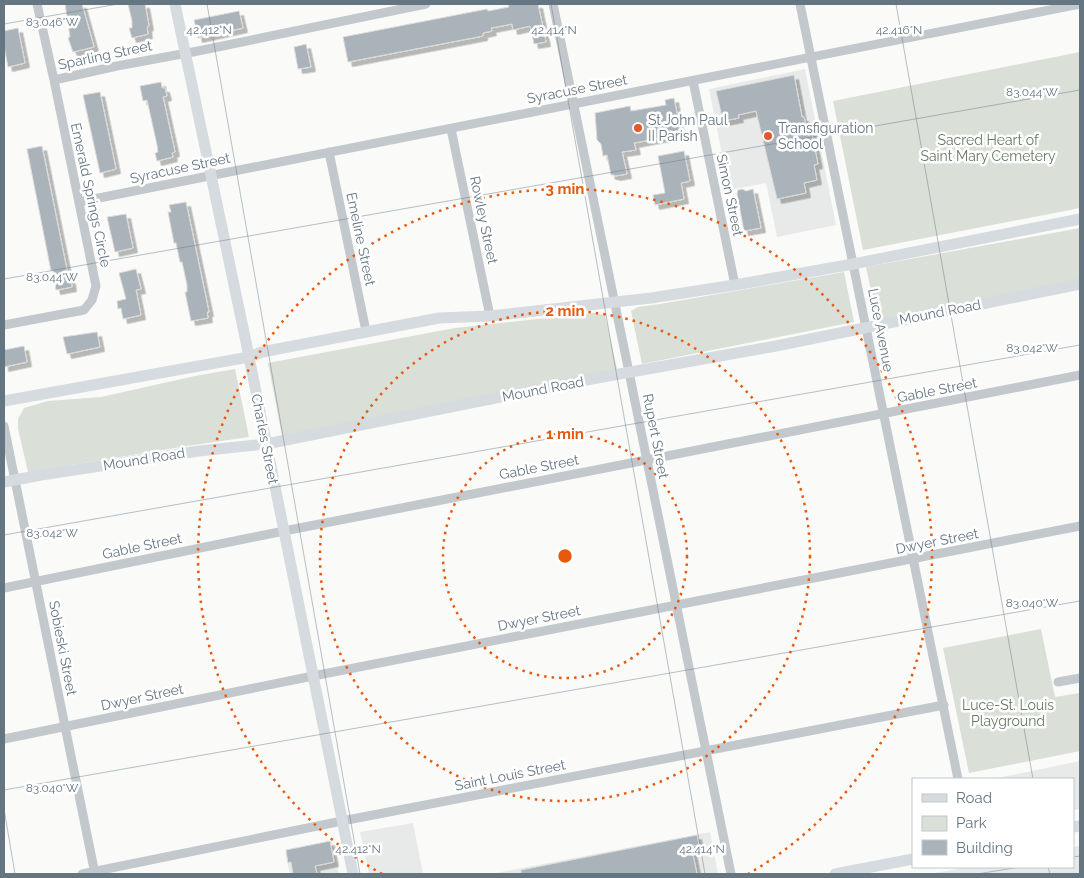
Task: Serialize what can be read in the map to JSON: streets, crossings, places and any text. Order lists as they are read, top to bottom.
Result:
{
  "streets": {
    "main road": ["Mound Road", "Charles Street"],
    "street": [
      "Sparling Street",
      "Syracuse Street",
      "Emerald Springs Circle",
      "Simon Street",
      "Rowley Street",
      "Emeline Street",
      "Luce Avenue",
      "Gable Street",
      "Rupert Street",
      "Dwyer Street",
      "Sobieski Street",
      "Saint Louis Street"
    ]
  },
  "crossings": [
    ["Sparling Street", "Emerald Springs Circle"],
    ["Sparling Street", "Charles Street"],
    ["Syracuse Street", "Emerald Springs Circle"],
    ["Syracuse Street", "Simon Street"],
    ["Syracuse Street", "Rowley Street"],
    ["Syracuse Street", "Emeline Street"],
    ["Syracuse Street", "Luce Avenue"],
    ["Syracuse Street", "Rupert Street"],
    ["Syracuse Street", "Charles Street"],
    ["Mound Road", "Luce Avenue"],
    ["Mound Road", "Rupert Street"],
    ["Mound Road", "Charles Street"],
    ["Mound Road", "Sobieski Street"],
    ["Luce Avenue", "Gable Street"],
    ["Luce Avenue", "Dwyer Street"],
    ["Luce Avenue", "Saint Louis Street"],
    ["Gable Street", "Rupert Street"],
    ["Gable Street", "Charles Street"],
    ["Gable Street", "Sobieski Street"],
    ["Rupert Street", "Dwyer Street"],
    ["Rupert Street", "Saint Louis Street"],
    ["Charles Street", "Dwyer Street"],
    ["Charles Street", "Saint Louis Street"],
    ["Dwyer Street", "Sobieski Street"],
    ["Sobieski Street", "Saint Louis Street"]
  ],
  "parks": ["Sacred Heart of Saint Mary Cemetery", "Luce-St. Louis Playground"],
  "places": ["St John Paul II Parish", "Transfiguration School"],
  "legend": ["Road", "Park", "Building"],
  "coordinates": [
    "83.046°W",
    "42.412°N",
    "42.414°N",
    "42.416°N",
    "83.044°W",
    "83.042°W",
    "83.040°W"
  ],
  "rings": ["3 min", "2 min", "1 min"]
}
